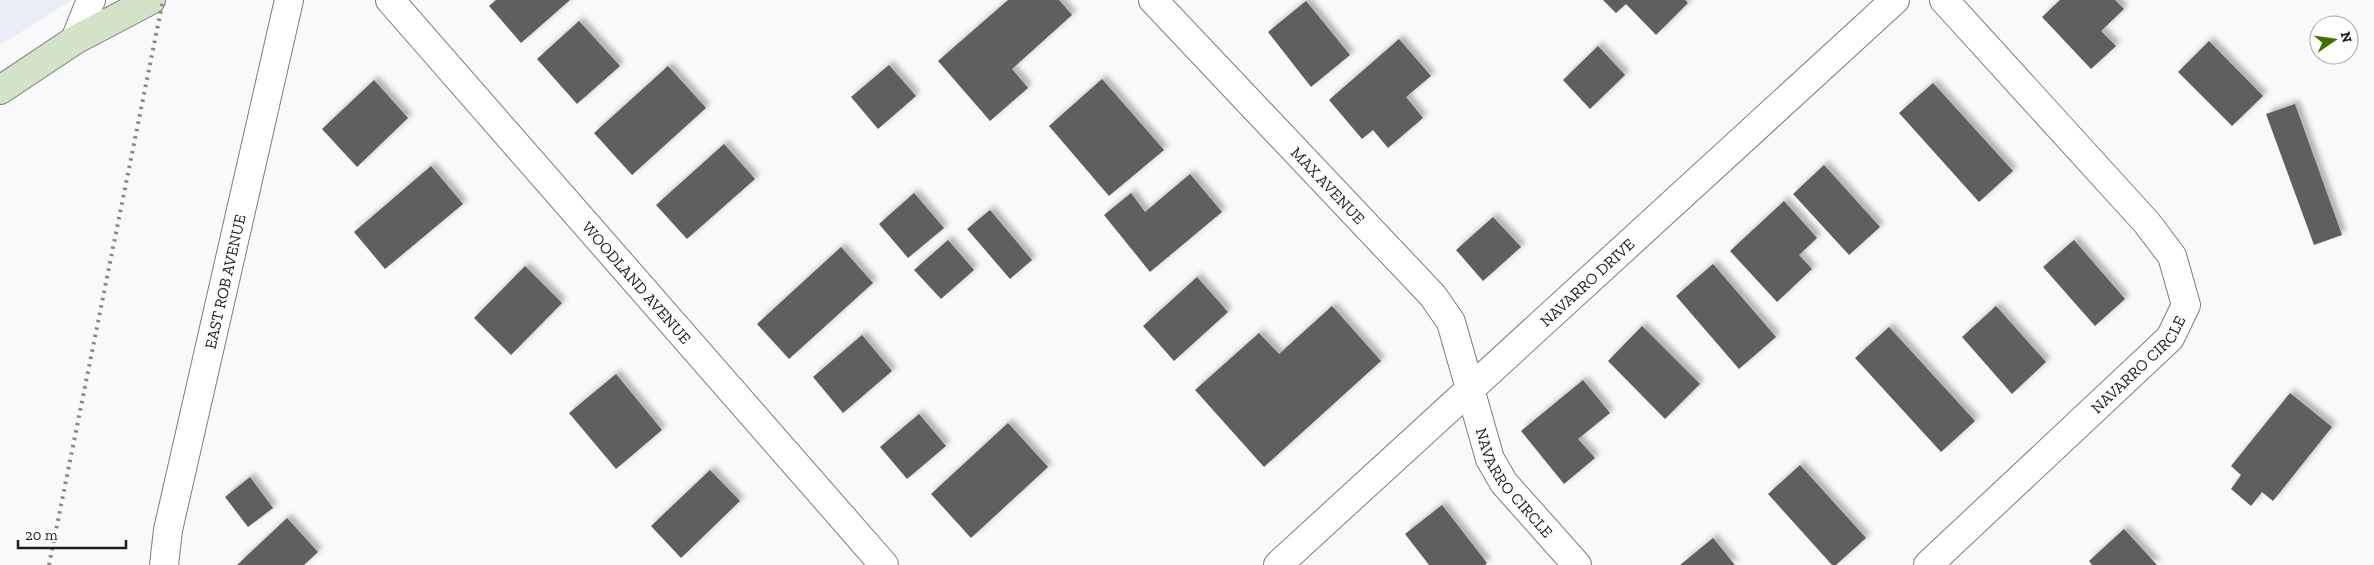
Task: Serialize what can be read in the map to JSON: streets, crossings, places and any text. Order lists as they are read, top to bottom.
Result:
{
  "streets": {
    "street": [
      "MAX AVENUE",
      "EAST ROB AVENUE",
      "WOODLAND AVENUE",
      "NAVARRO DRIVE",
      "NAVARRO CIRCLE"
    ]
  },
  "crossings": [
    ["MAX AVENUE", "NAVARRO DRIVE"],
    ["MAX AVENUE", "NAVARRO CIRCLE"],
    ["NAVARRO DRIVE", "NAVARRO CIRCLE"]
  ],
  "scale_bar": "20 m",
  "north": "right"
}
